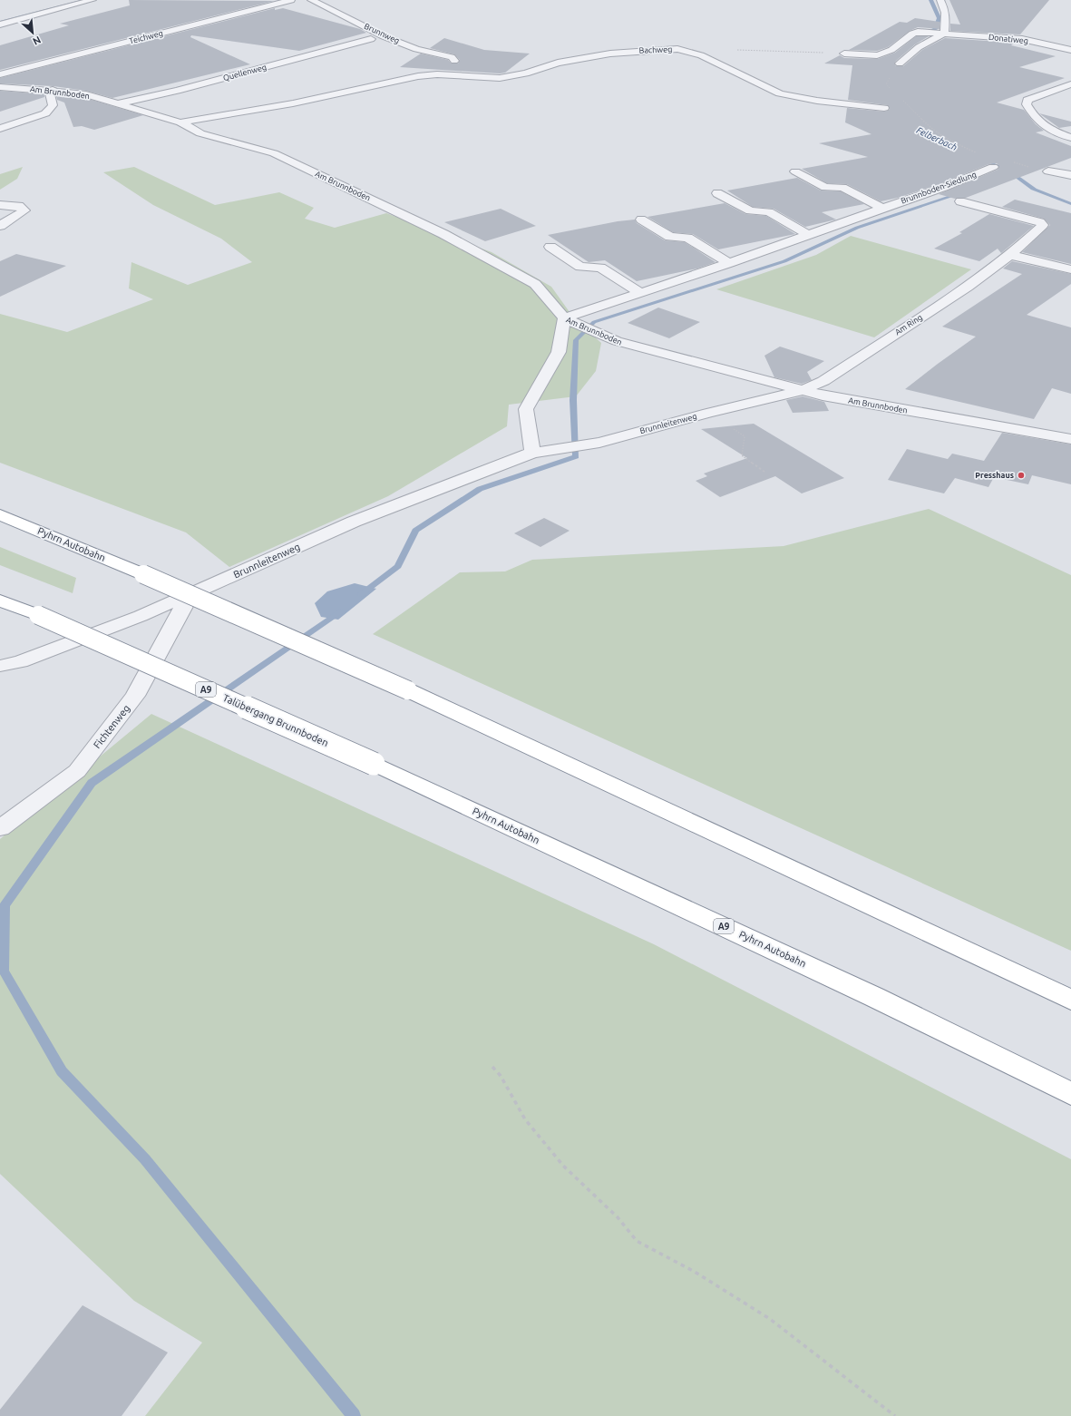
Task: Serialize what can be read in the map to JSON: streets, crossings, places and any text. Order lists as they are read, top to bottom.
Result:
{
  "streets": {
    "highway": ["Pyhrn Autobahn", "A9", "Talübergang Brunnboden"],
    "street": [
      "Brunnweg",
      "Teichweg",
      "Donatiweg",
      "Bachweg",
      "Quellenweg",
      "Am Brunnboden",
      "Brunnboden-Siedlung",
      "Am Ring",
      "Brunnleitenweg",
      "Fichtenweg"
    ]
  },
  "crossings": [
    ["Bachweg", "Am Brunnboden"],
    ["Quellenweg", "Am Brunnboden"],
    ["Am Brunnboden", "Brunnboden-Siedlung"],
    ["Am Brunnboden", "Am Ring"],
    ["Am Brunnboden", "Brunnleitenweg"],
    ["Am Ring", "Brunnleitenweg"],
    ["Brunnleitenweg", "Fichtenweg"],
    ["Pyhrn Autobahn", "Talübergang Brunnboden"]
  ],
  "water": ["Felberbach"],
  "places": ["Presshaus"],
  "north": "bottom right"
}
